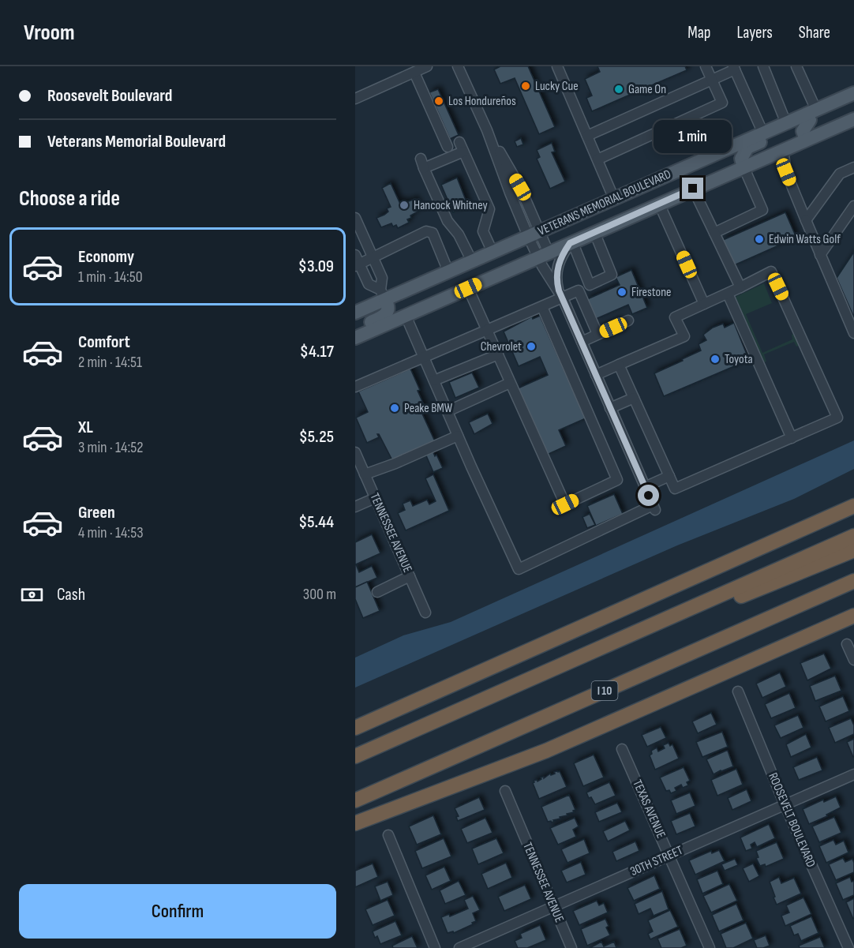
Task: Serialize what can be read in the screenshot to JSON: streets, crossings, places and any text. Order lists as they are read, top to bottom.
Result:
{
  "streets": {
    "highway": ["I 10"],
    "main road": ["VETERANS MEMORIAL BOULEVARD"],
    "street": [
      "TENNESSEE AVENUE",
      "TEXAS AVENUE",
      "ROOSEVELT BOULEVARD",
      "30TH STREET"
    ]
  },
  "crossings": [
    ["TENNESSEE AVENUE", "30TH STREET"],
    ["TEXAS AVENUE", "30TH STREET"],
    ["ROOSEVELT BOULEVARD", "30TH STREET"]
  ],
  "places": [
    "Lucky Cue",
    "Game On",
    "Los Hondureños",
    "Hancock Whitney",
    "Edwin Watts Golf",
    "Firestone",
    "Chevrolet",
    "Toyota",
    "Peake BMW"
  ],
  "page": {
    "header": "Vroom",
    "nav": ["Map", "Layers", "Share"],
    "banner": ["Roosevelt Boulevard", "Veterans Memorial Boulevard"],
    "bubble": "1 min",
    "heading": "Choose a ride",
    "list": [
      {
        "name": "Economy",
        "note": "1 min · 14:50",
        "value": "$3.09"
      },
      {
        "name": "Comfort",
        "note": "2 min · 14:51",
        "value": "$4.17"
      },
      {
        "name": "XL",
        "note": "3 min · 14:52",
        "value": "$5.25"
      },
      {
        "name": "Green",
        "note": "4 min · 14:53",
        "value": "$5.44"
      }
    ],
    "pay": ["Cash", "300 m"],
    "buttons": "Confirm"
  }
}
